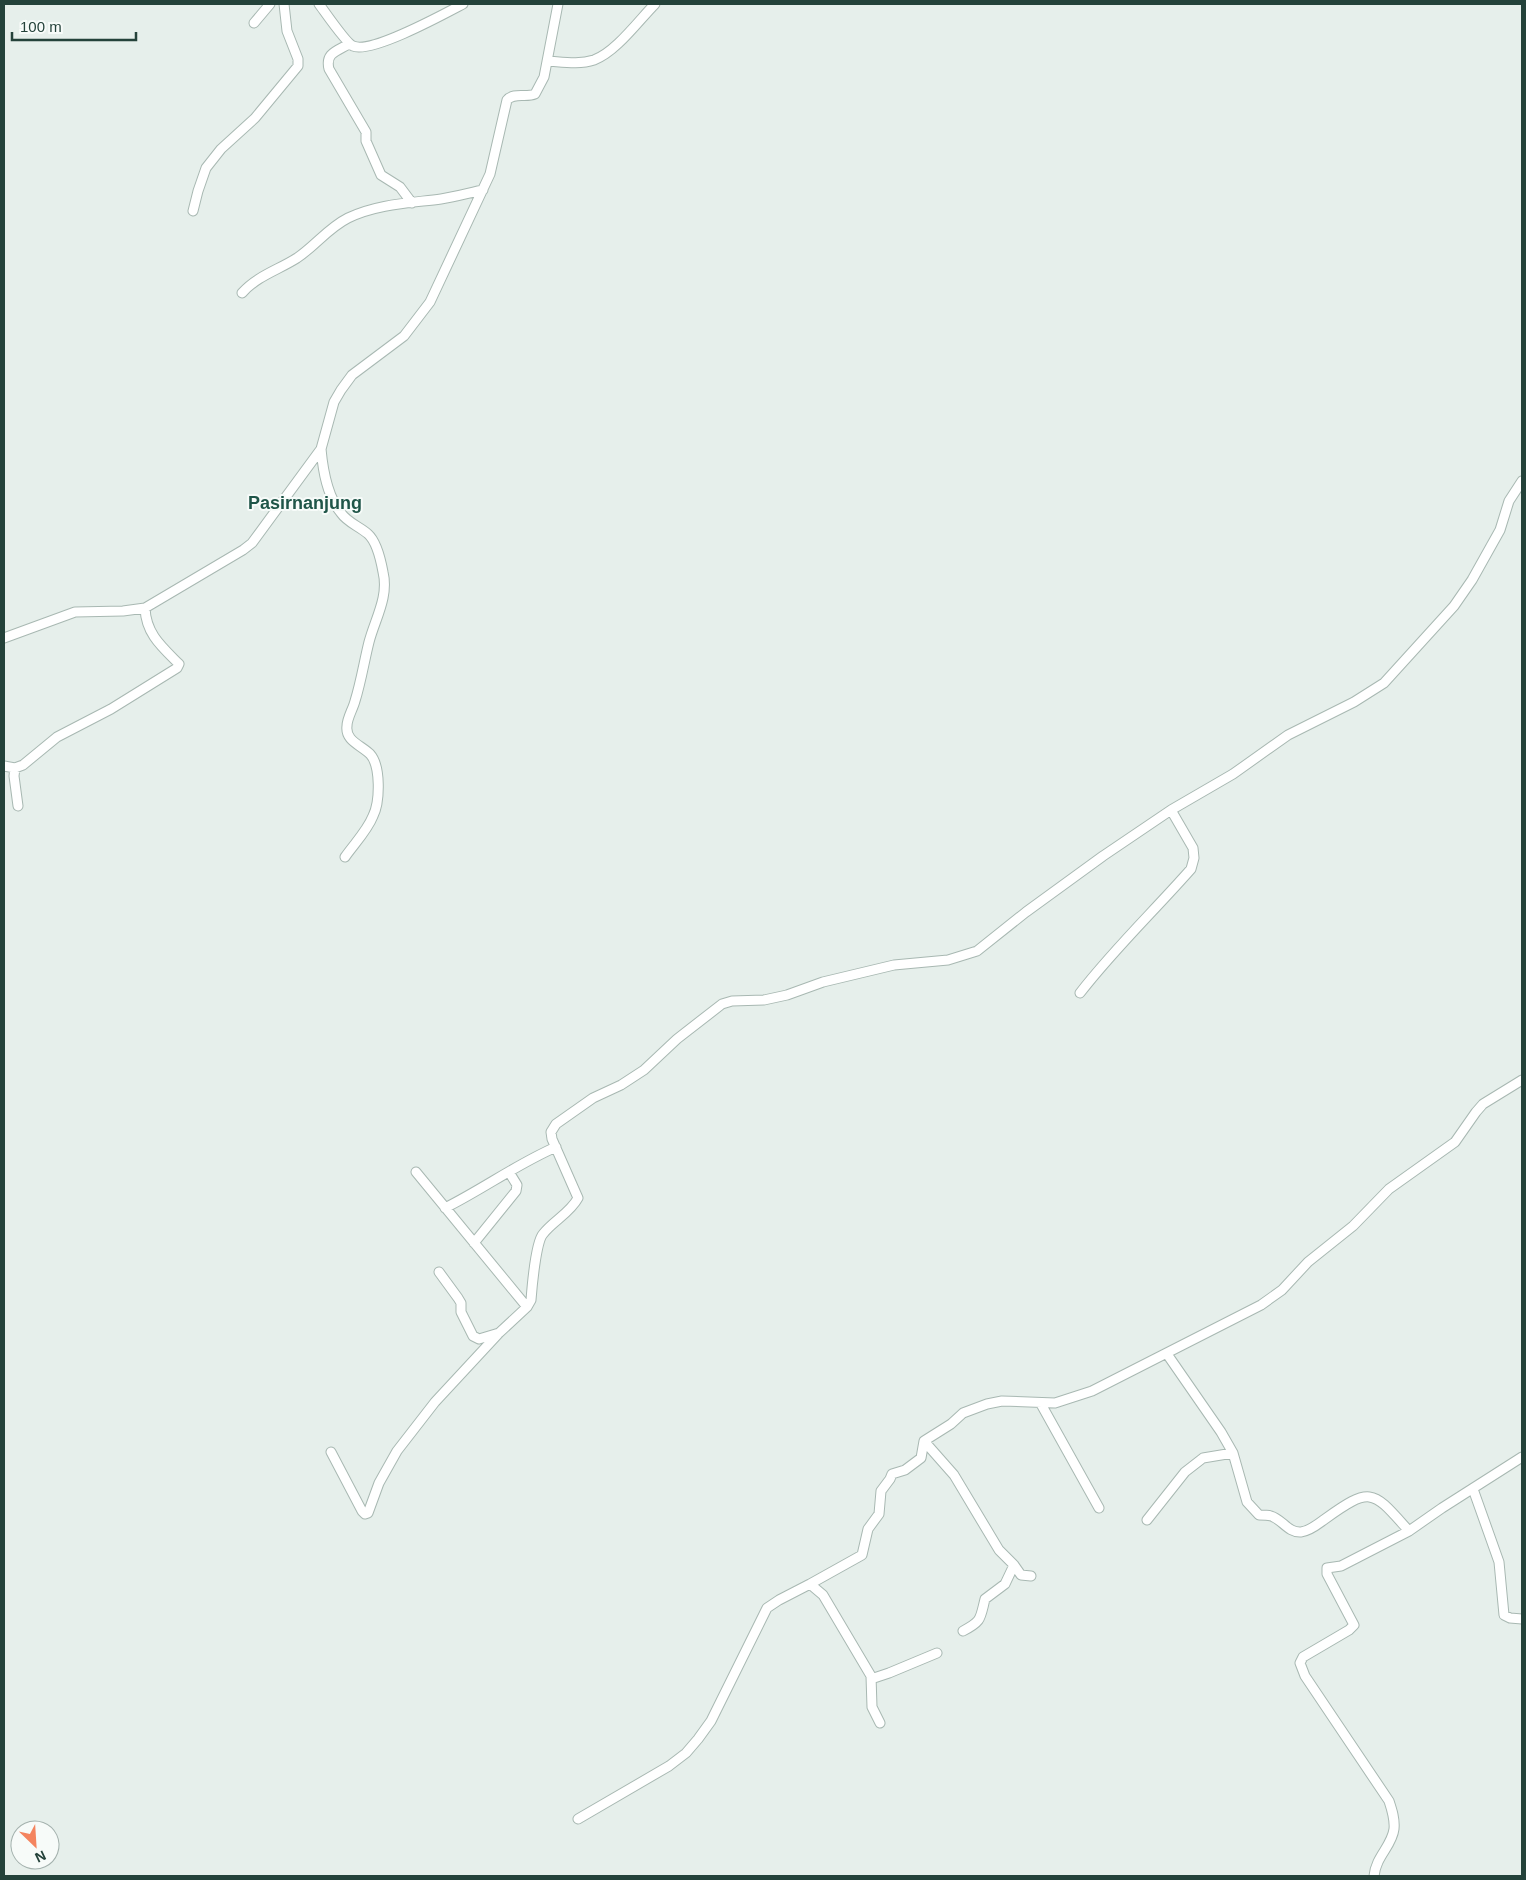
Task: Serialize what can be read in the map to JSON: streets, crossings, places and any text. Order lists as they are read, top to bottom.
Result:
{
  "districts": ["Pasirnanjung"],
  "scale_bar": "100 m",
  "north": "bottom right"
}
